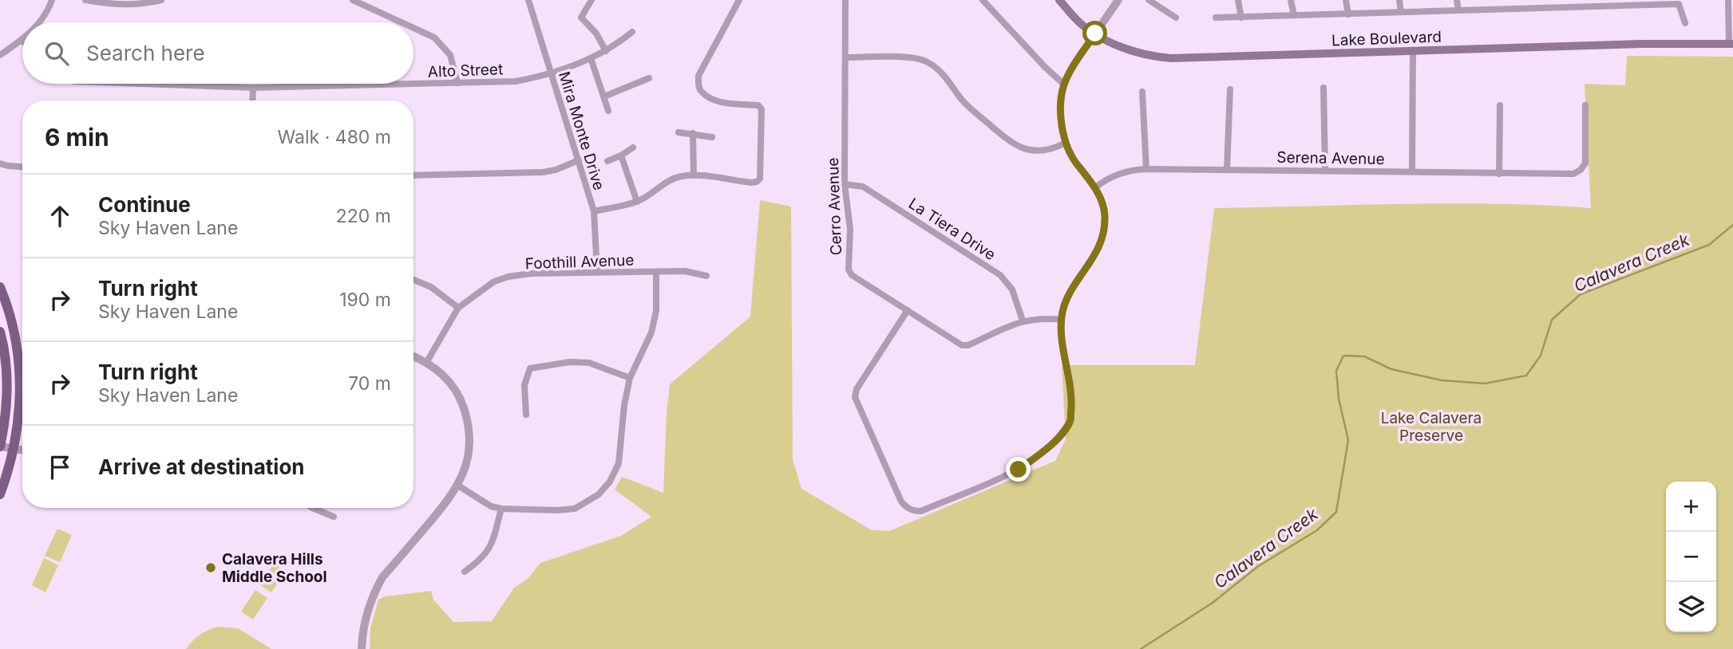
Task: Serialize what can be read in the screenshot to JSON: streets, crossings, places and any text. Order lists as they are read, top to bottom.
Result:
{
  "streets": {
    "main road": ["Lake Boulevard"],
    "street": [
      "Alto Street",
      "Mira Monte Drive",
      "Serena Avenue",
      "Cerro Avenue",
      "La Tiera Drive",
      "Foothill Avenue"
    ]
  },
  "crossings": [
    ["Alto Street", "Mira Monte Drive"],
    ["Mira Monte Drive", "Foothill Avenue"],
    ["Cerro Avenue", "La Tiera Drive"]
  ],
  "water": ["Calavera Creek"],
  "parks": ["Lake Calavera Preserve"],
  "places": ["Calavera Hills Middle School"],
  "page": {
    "search": "Search here",
    "heading": ["6 min", "Walk · 480 m"],
    "list": [
      ["Continue", "Sky Haven Lane", "220 m"],
      ["Turn right", "Sky Haven Lane", "190 m"],
      ["Turn right", "Sky Haven Lane", "70 m"],
      "Arrive at destination"
    ],
    "map_buttons": ["+", "−"]
  }
}
